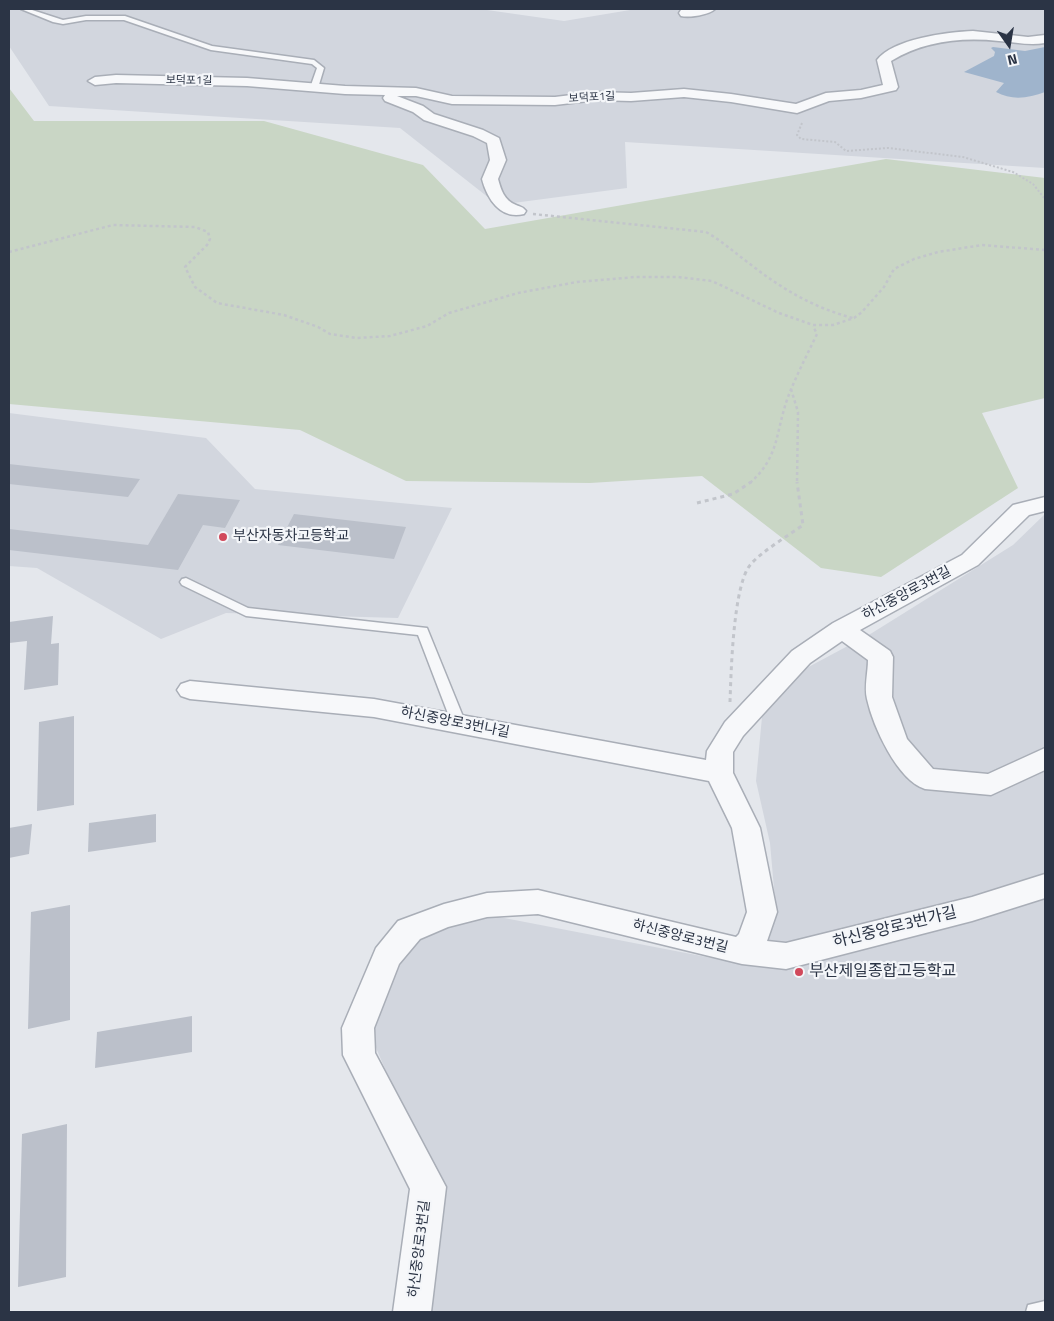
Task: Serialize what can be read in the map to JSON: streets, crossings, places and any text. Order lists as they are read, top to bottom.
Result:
{
  "streets": {
    "street": [
      "보덕포1길",
      "하신중앙로3번길",
      "하신중앙로3번나길",
      "하신중앙로3번가길"
    ]
  },
  "crossings": [
    ["하신중앙로3번길", "하신중앙로3번나길"],
    ["하신중앙로3번길", "하신중앙로3번가길"]
  ],
  "places": ["부산자동차고등학교", "부산제일종합고등학교"],
  "north": "bottom"
}
